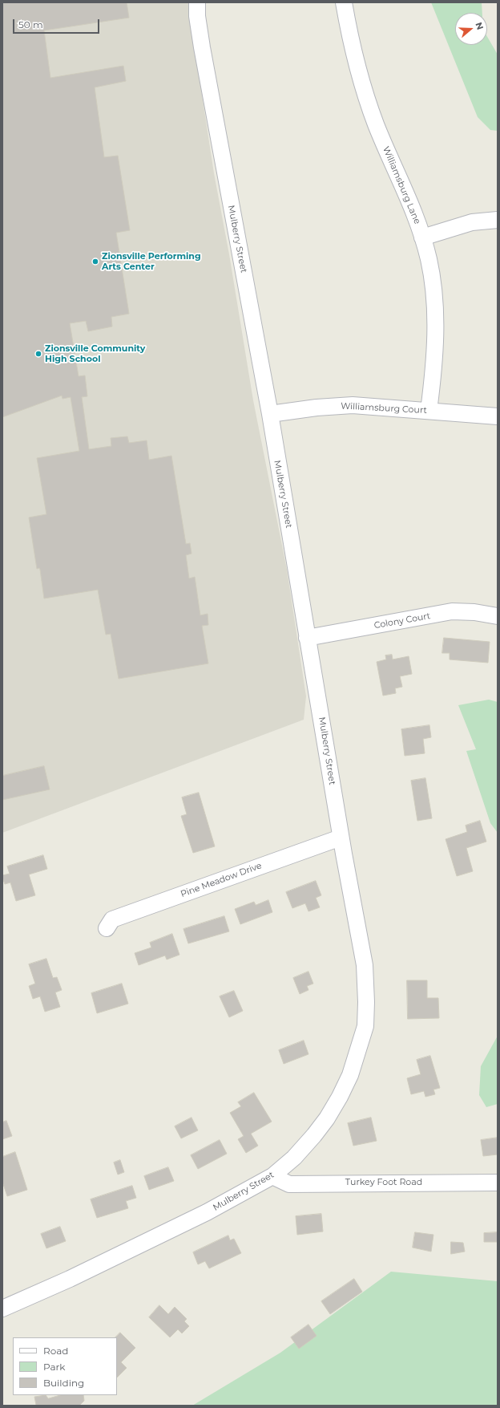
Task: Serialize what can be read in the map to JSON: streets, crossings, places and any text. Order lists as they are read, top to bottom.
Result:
{
  "streets": {
    "street": [
      "Williamsburg Lane",
      "Mulberry Street",
      "Williamsburg Court",
      "Colony Court",
      "Pine Meadow Drive",
      "Turkey Foot Road"
    ]
  },
  "crossings": [
    ["Williamsburg Lane", "Williamsburg Court"],
    ["Mulberry Street", "Williamsburg Court"],
    ["Mulberry Street", "Colony Court"],
    ["Mulberry Street", "Pine Meadow Drive"],
    ["Mulberry Street", "Turkey Foot Road"]
  ],
  "places": ["Zionsville Performing Arts Center", "Zionsville Community High School"],
  "legend": ["Road", "Park", "Building"],
  "scale_bar": "50 m",
  "north": "right"
}
